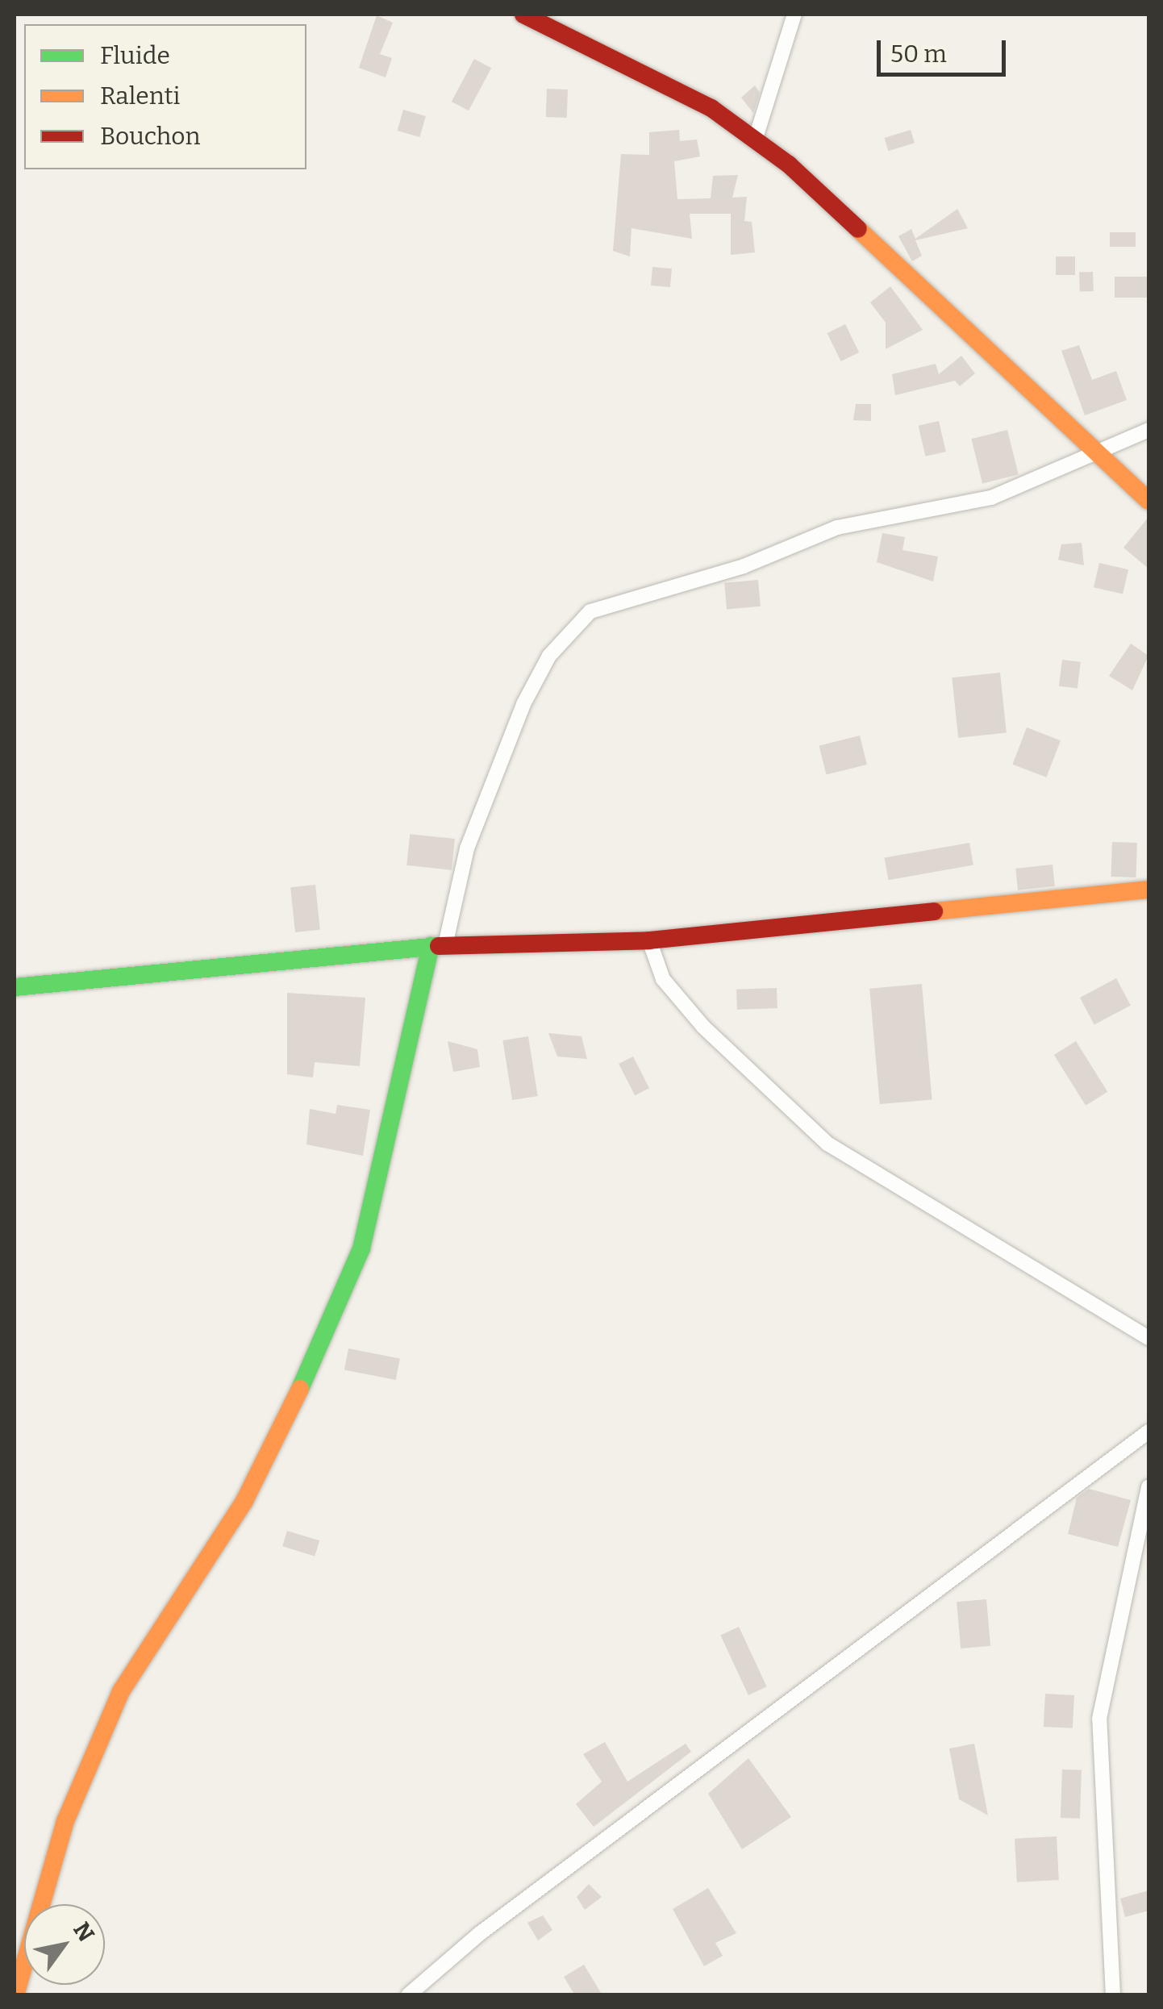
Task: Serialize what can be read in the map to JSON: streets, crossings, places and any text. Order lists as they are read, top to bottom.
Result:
{
  "legend": ["Fluide", "Ralenti", "Bouchon"],
  "scale_bar": "50 m",
  "north": "top right"
}
